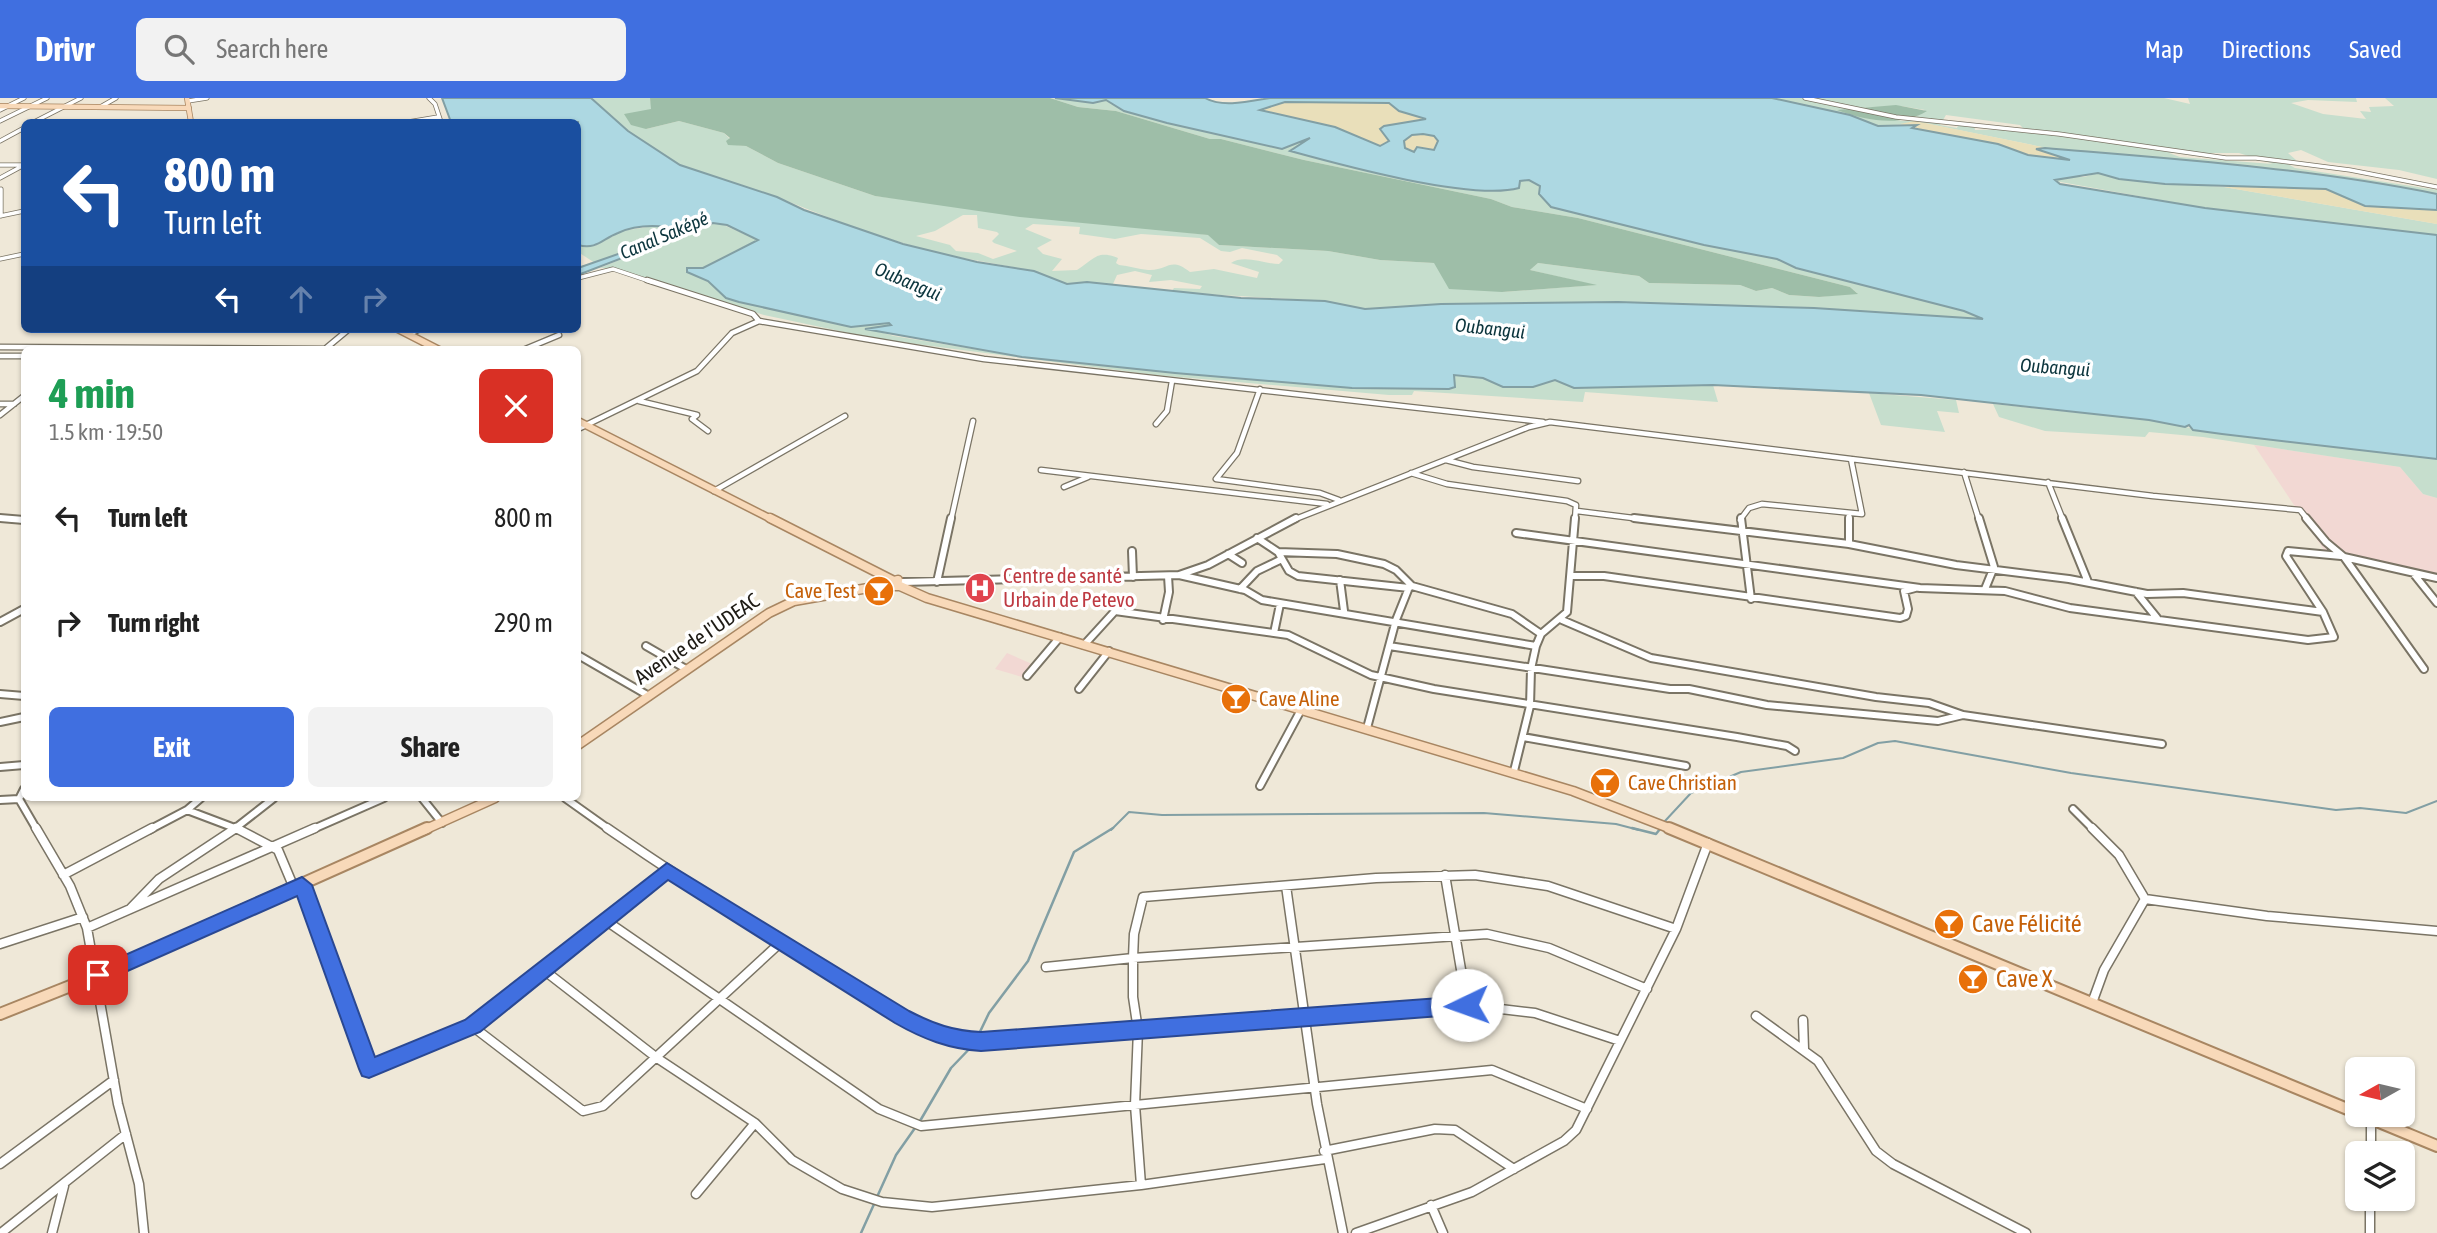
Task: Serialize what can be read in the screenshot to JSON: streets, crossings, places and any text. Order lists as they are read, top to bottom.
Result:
{
  "streets": {
    "main road": ["Avenue de I'UDEAC"]
  },
  "water": ["Canal Saképé", "Oubangui"],
  "places": {
    "hospital": ["Centre de santé Urbain de Petevo"],
    "bar": [
      "Cave Test",
      "Cave Aline",
      "Cave Christian",
      "Cave Félicité",
      "Cave X"
    ]
  },
  "north": "left",
  "page": {
    "header": "Drivr",
    "search": "Search here",
    "nav": ["Map", "Directions", "Saved"],
    "turn": ["800 m", "Turn left"],
    "heading": ["4 min", "1.5 km · 19:50"],
    "list": [
      {
        "name": "Turn left",
        "value": "800 m"
      },
      {
        "name": "Turn right",
        "value": "290 m"
      }
    ],
    "buttons": ["Exit", "Share"]
  }
}
